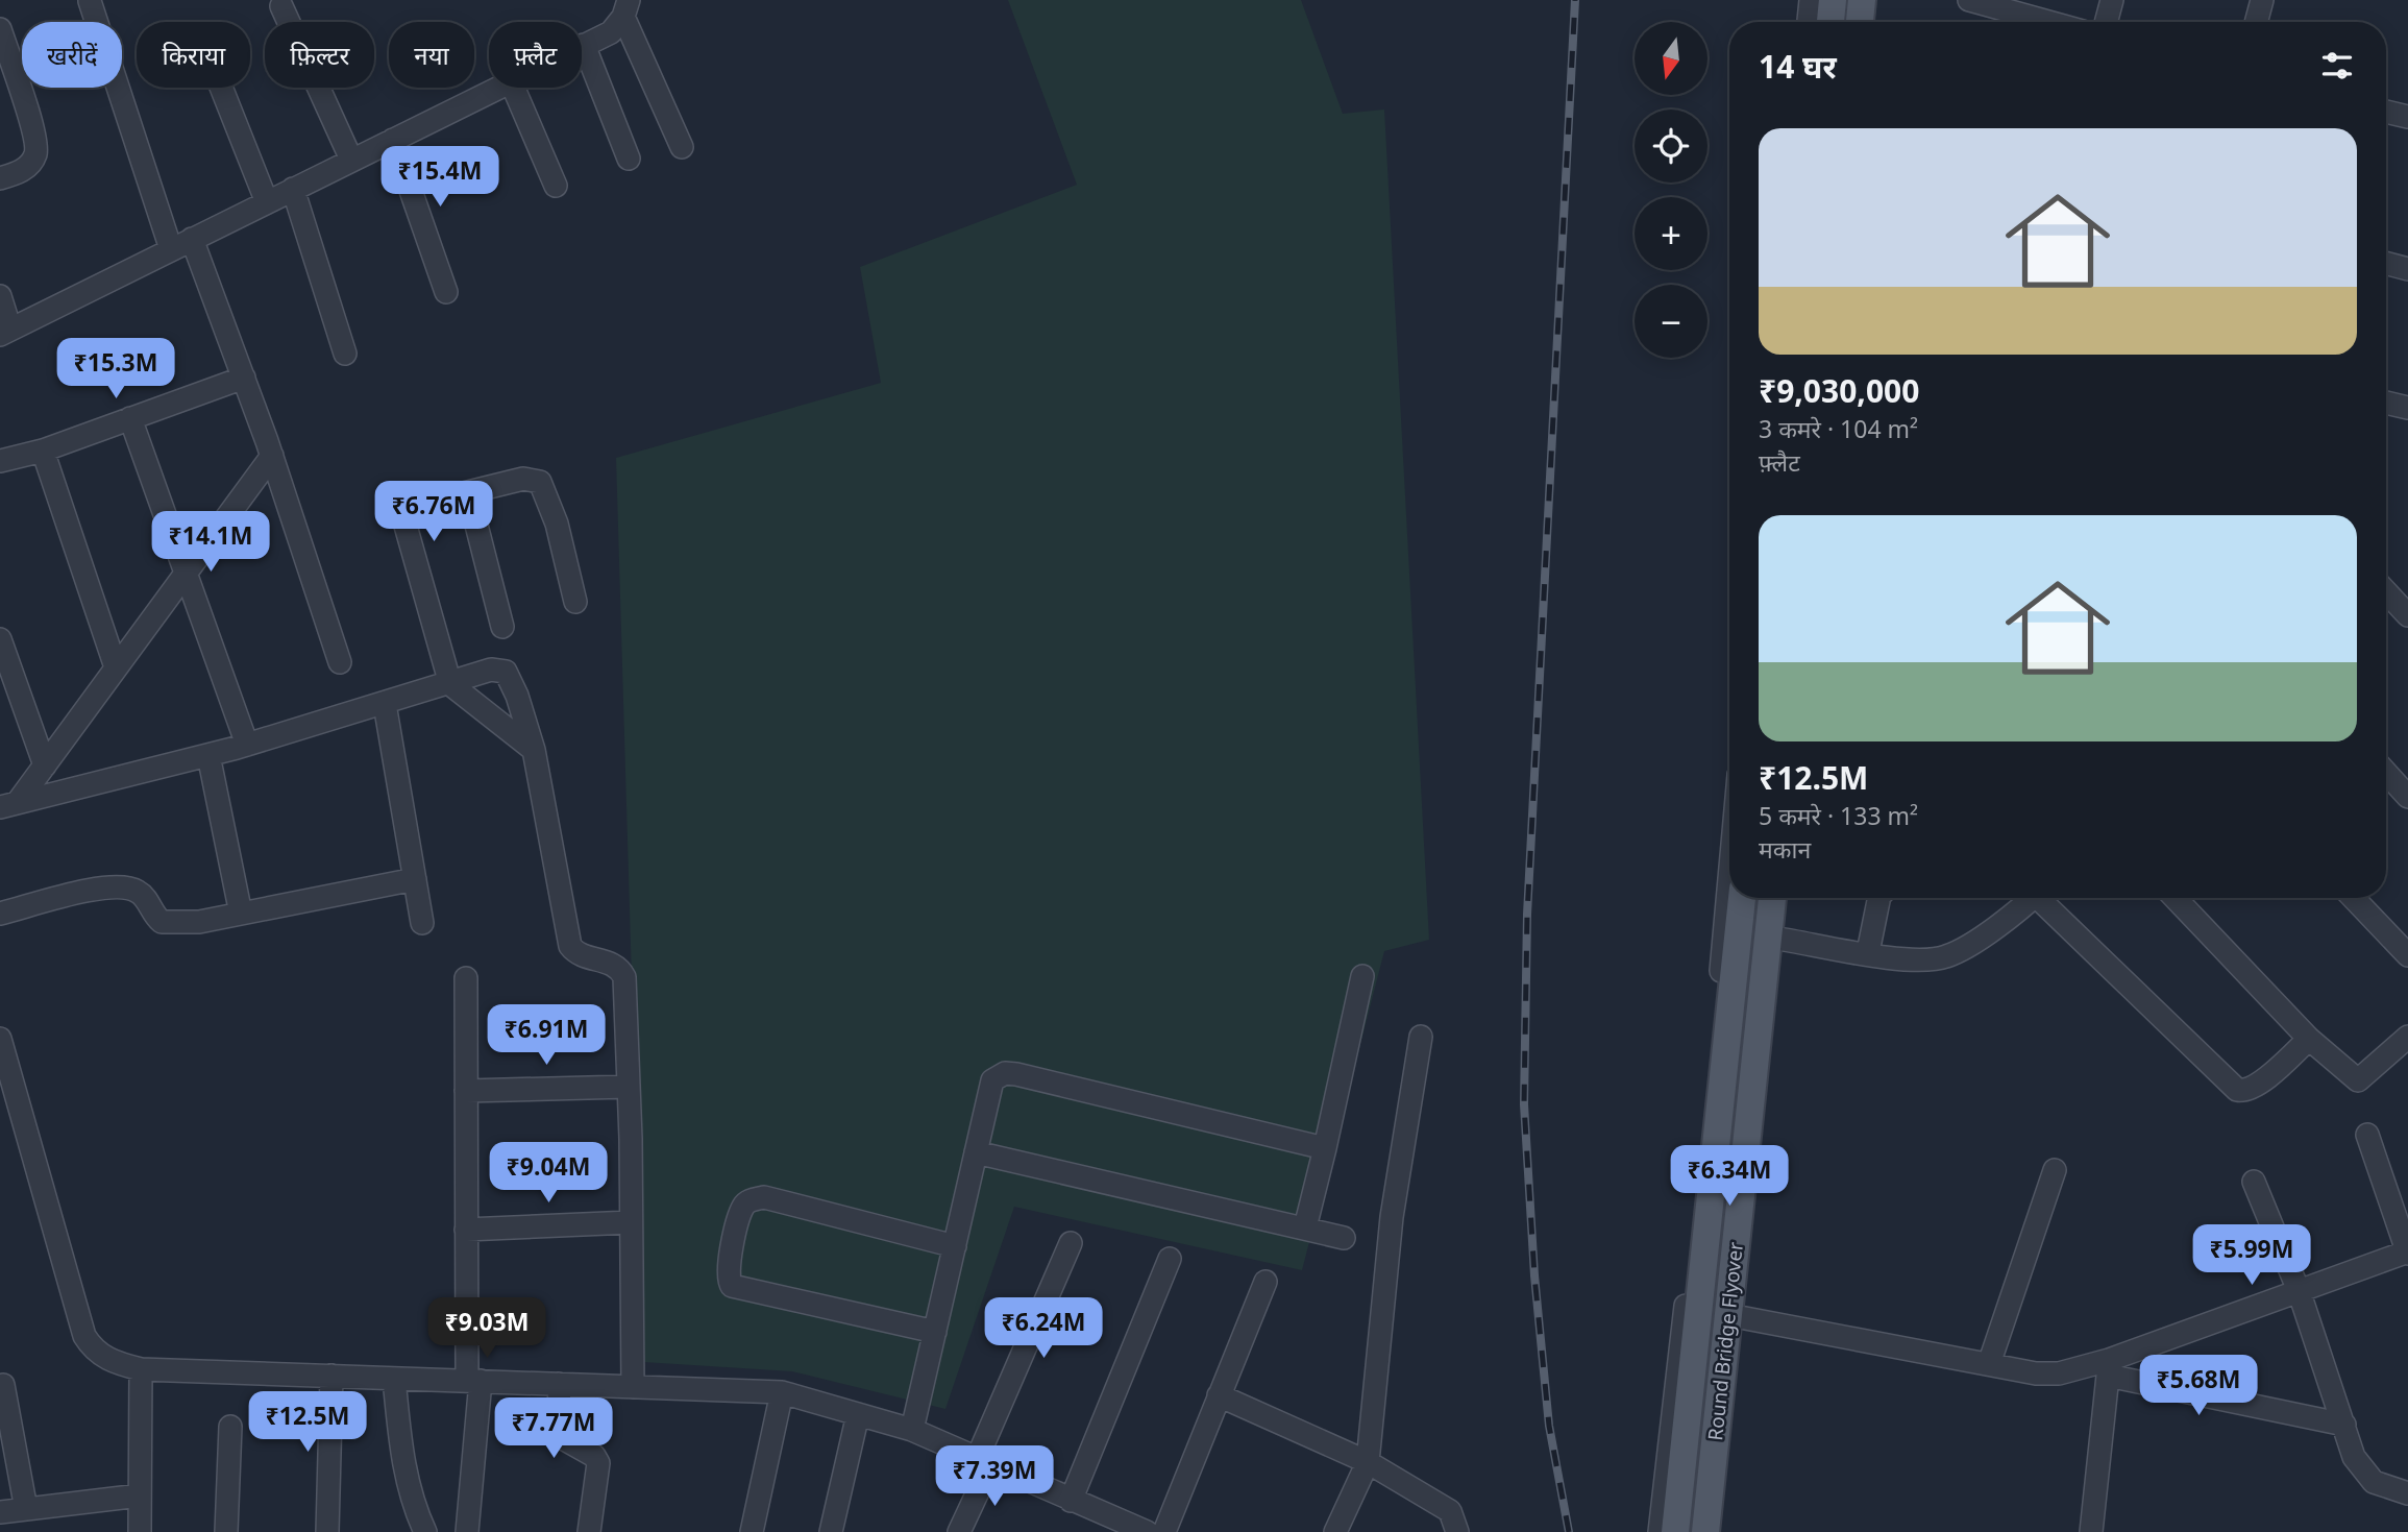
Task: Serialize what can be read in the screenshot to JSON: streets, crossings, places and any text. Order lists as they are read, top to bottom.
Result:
{
  "streets": {
    "main road": ["Round Bridge Flyover"]
  },
  "north": "bottom",
  "page": {
    "map_buttons": ["+", "−"],
    "chip": [
      "खरीदें",
      "किराया",
      "फ़िल्टर",
      "नया",
      "फ़्लैट"
    ],
    "heading": "14 घर",
    "list": [
      {
        "name": "₹9,030,000",
        "note": "3 कमरे · 104 m² · फ़्लैट"
      },
      {
        "name": "₹12.5M",
        "note": "5 कमरे · 133 m² · मकान"
      }
    ],
    "price": [
      "₹15.4M",
      "₹15.3M",
      "₹6.76M",
      "₹14.1M",
      "₹6.91M",
      "₹9.04M",
      "₹6.34M",
      "₹5.99M",
      "₹9.03M",
      "₹6.24M",
      "₹5.68M",
      "₹12.5M",
      "₹7.77M",
      "₹7.39M"
    ]
  }
}
